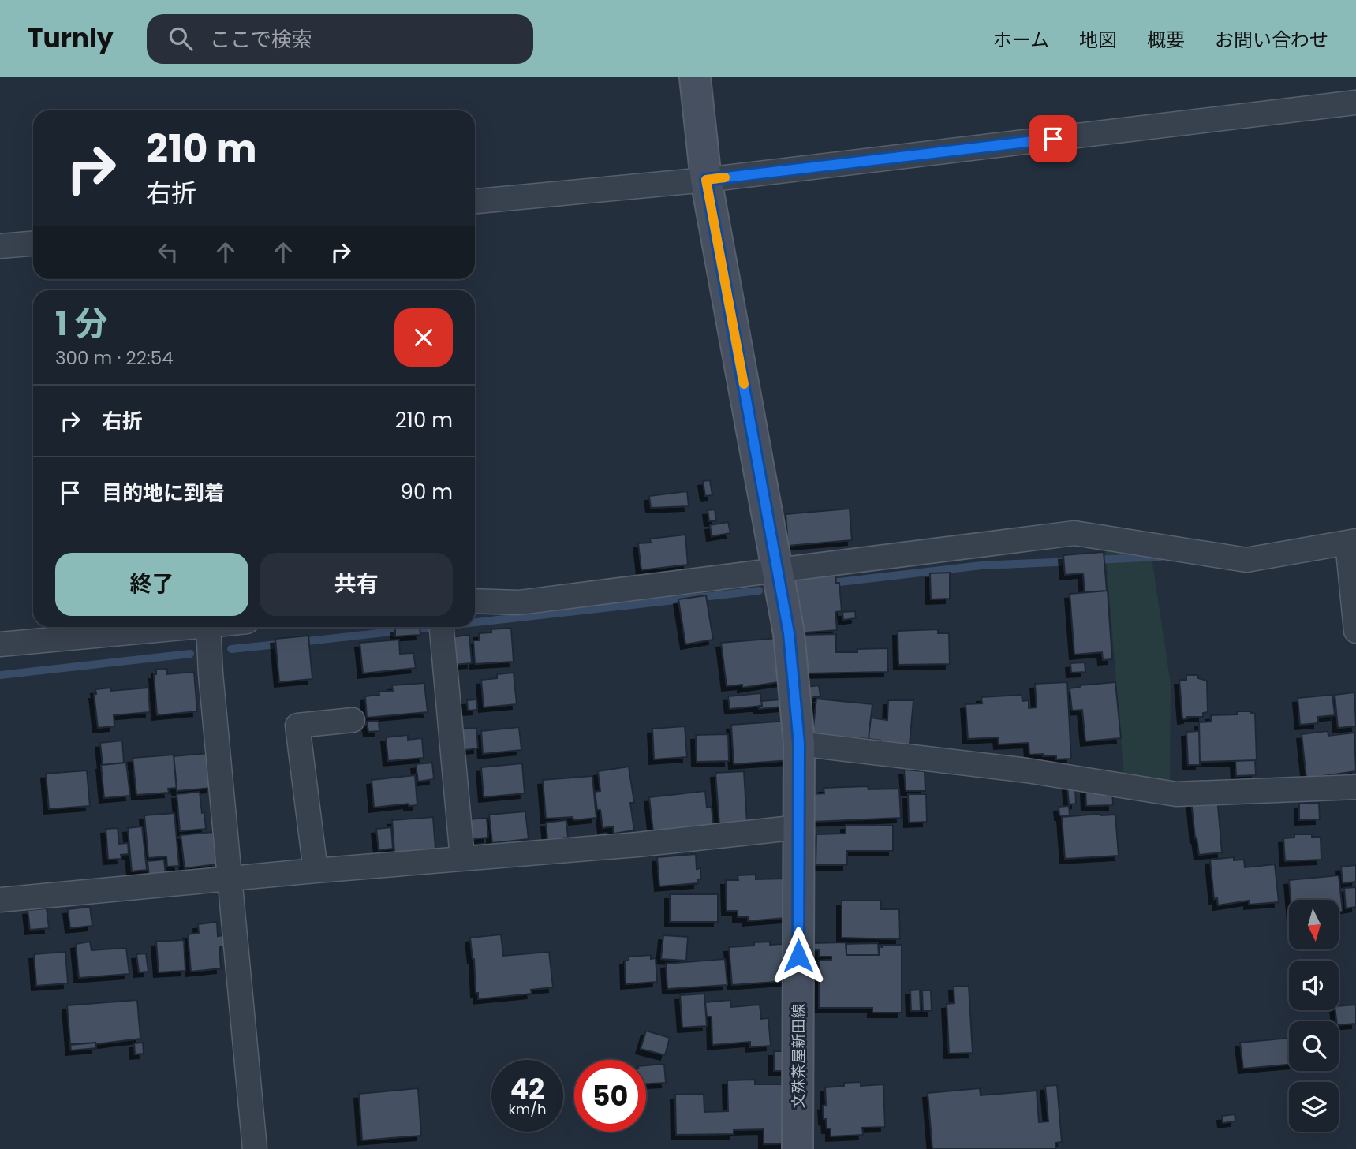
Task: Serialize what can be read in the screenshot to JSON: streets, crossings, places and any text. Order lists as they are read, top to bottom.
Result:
{
  "streets": {
    "main road": ["文殊茶屋新田線"]
  },
  "north": "bottom",
  "page": {
    "header": "Turnly",
    "search": "ここで検索",
    "nav": [
      "ホーム",
      "地図",
      "概要",
      "お問い合わせ"
    ],
    "turn": ["210 m", "右折"],
    "heading": ["1 分", "300 m · 22:54"],
    "list": [
      {
        "name": "右折",
        "value": "210 m"
      },
      {
        "name": "目的地に到着",
        "value": "90 m"
      }
    ],
    "buttons": ["終了", "共有"],
    "speed": "42 km/h",
    "limit": "50"
  }
}
